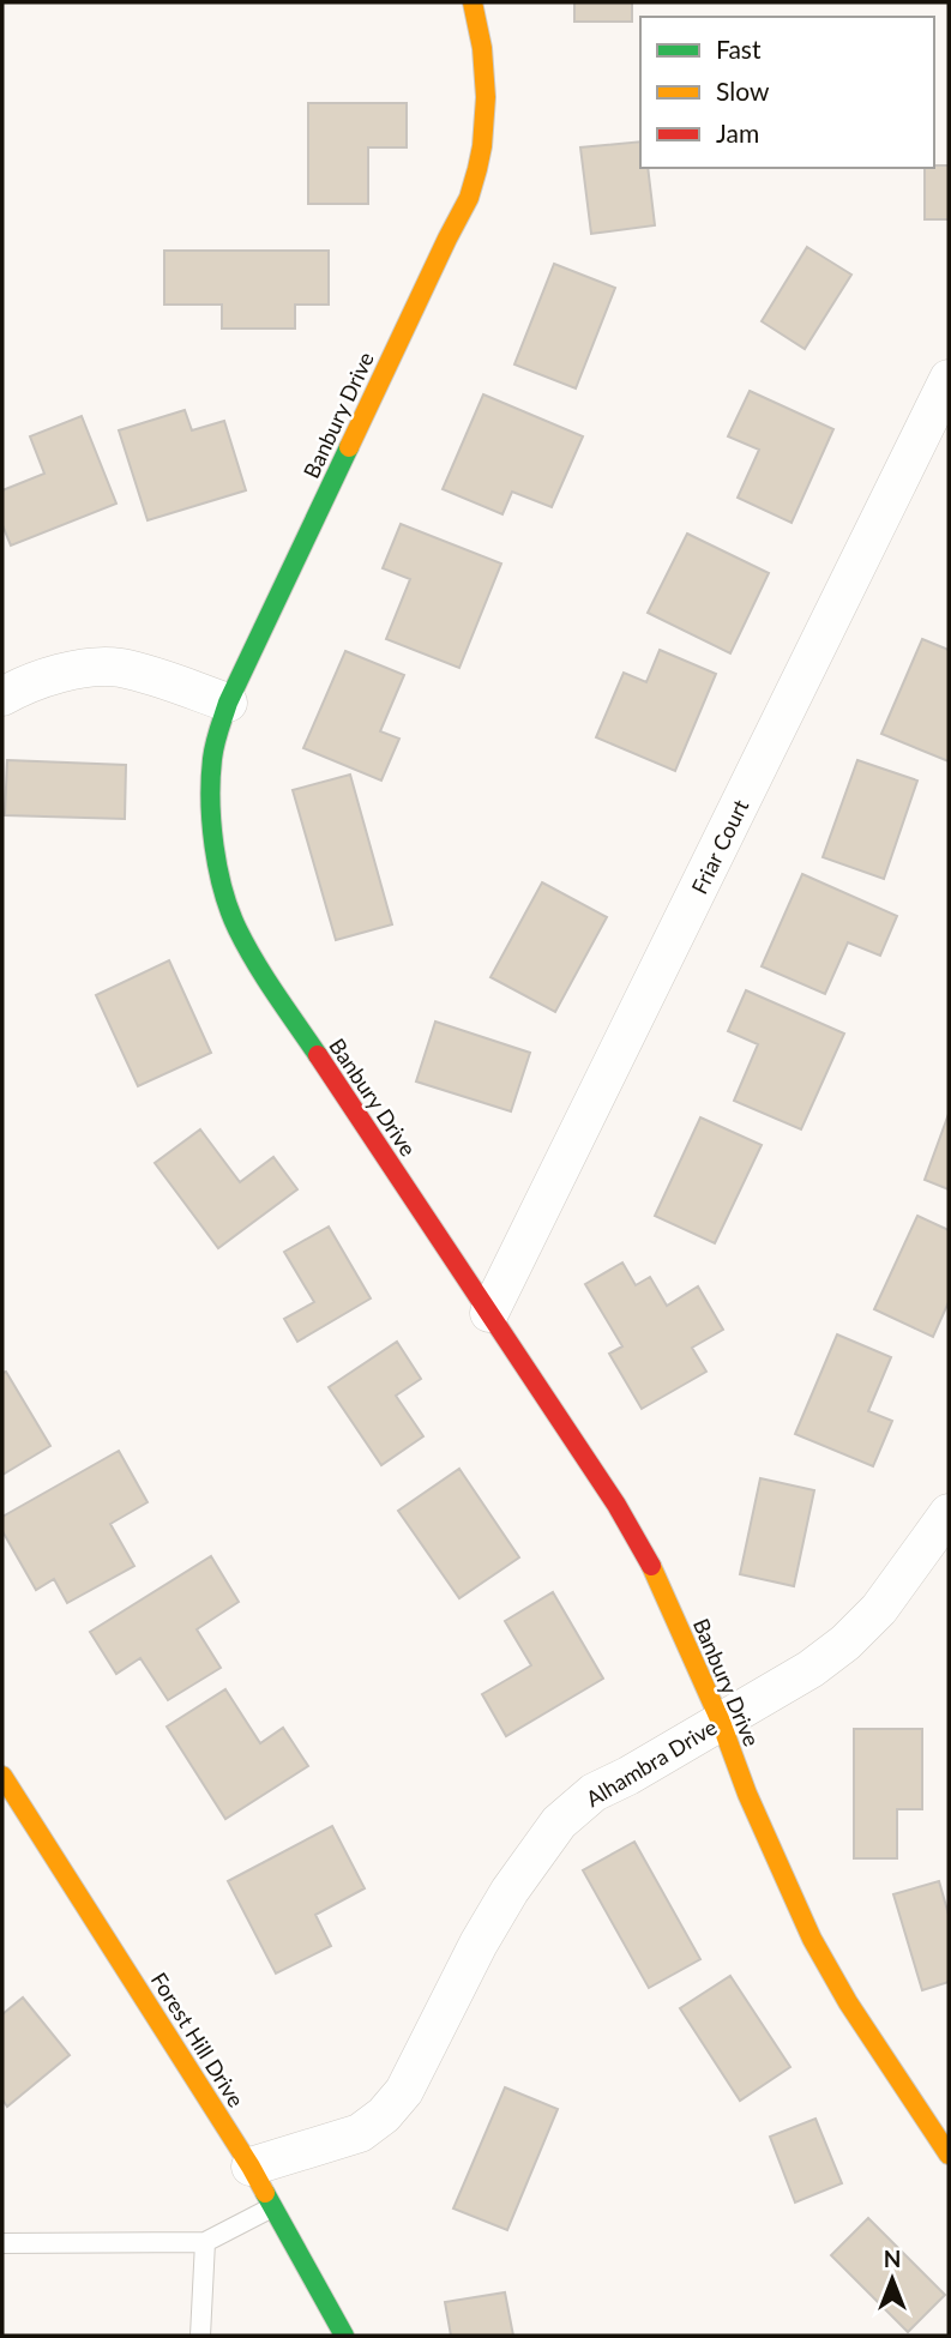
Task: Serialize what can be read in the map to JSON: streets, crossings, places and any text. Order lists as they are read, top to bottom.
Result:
{
  "streets": {
    "street": [
      "Banbury Drive",
      "Friar Court",
      "Alhambra Drive",
      "Forest Hill Drive"
    ]
  },
  "crossings": [
    ["Banbury Drive", "Friar Court"],
    ["Banbury Drive", "Alhambra Drive"],
    ["Alhambra Drive", "Forest Hill Drive"]
  ],
  "legend": ["Fast", "Slow", "Jam"],
  "north": "top"
}
